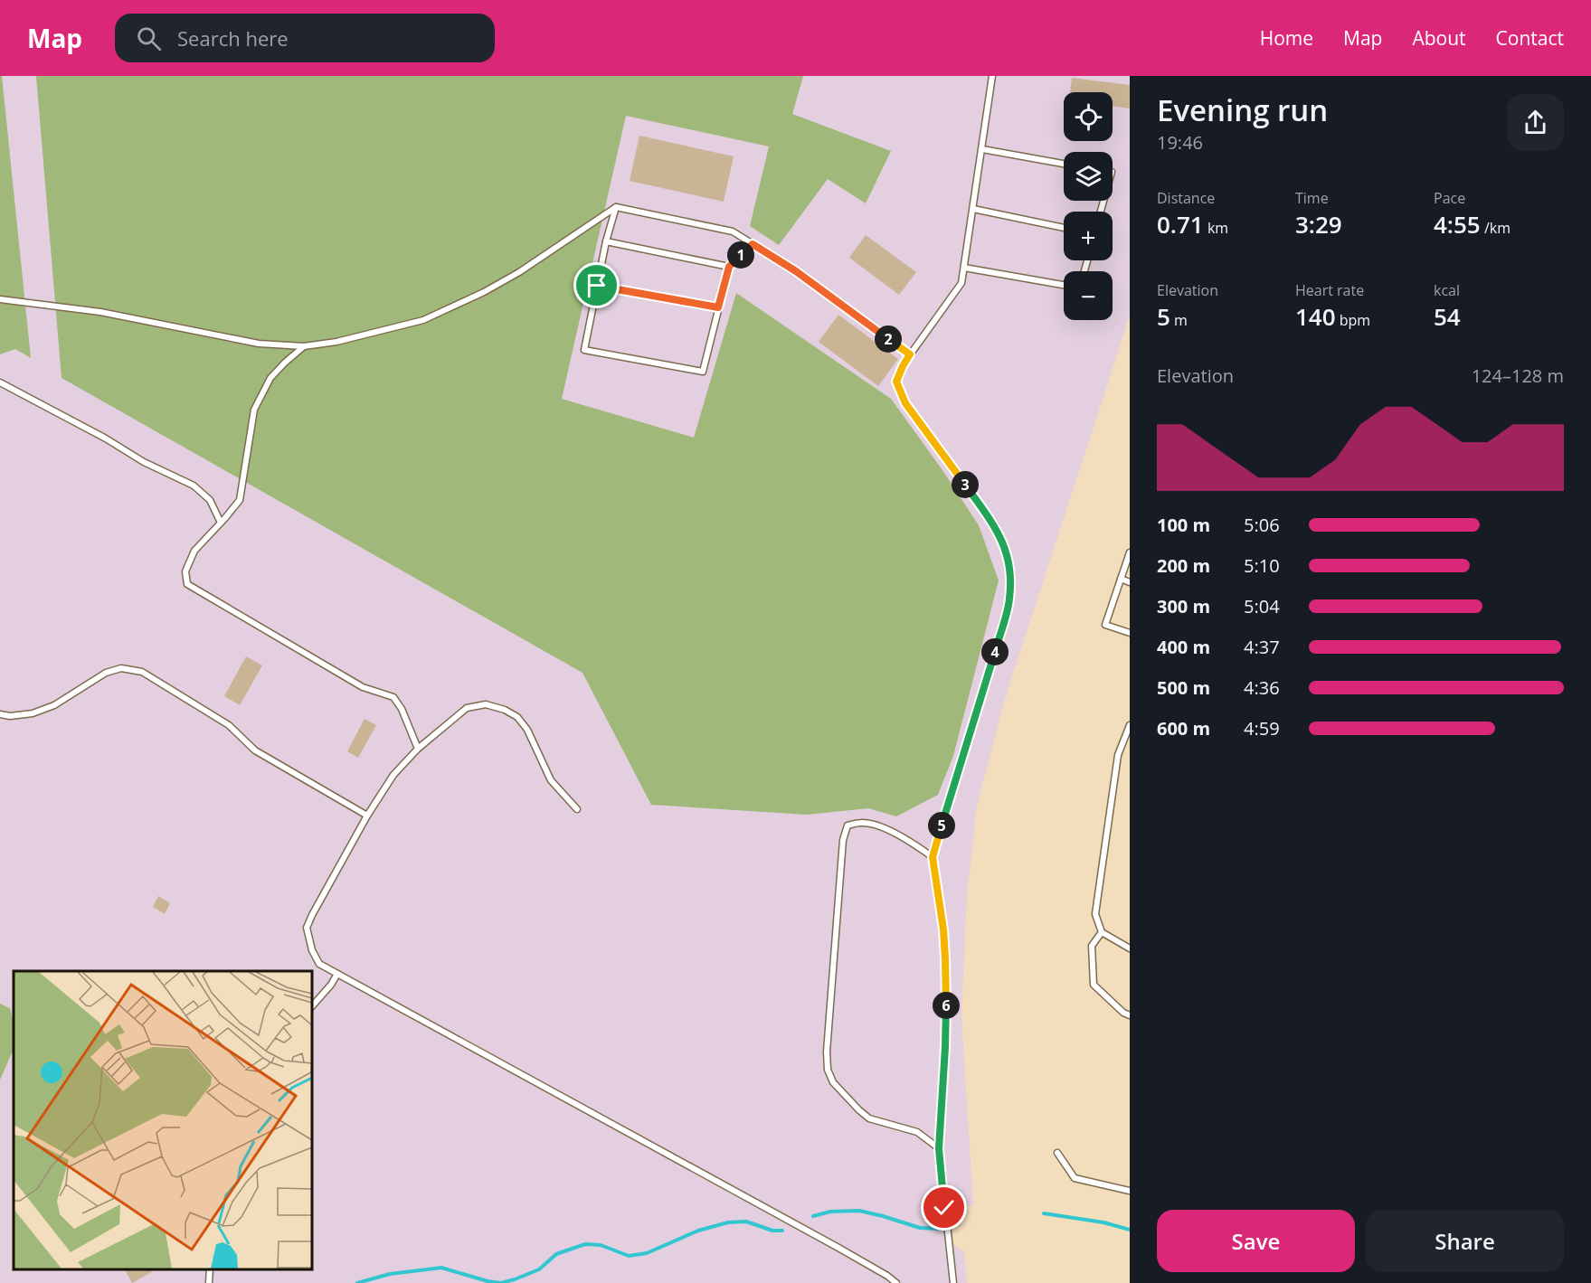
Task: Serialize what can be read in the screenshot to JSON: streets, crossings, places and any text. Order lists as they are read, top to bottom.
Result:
{
  "page": {
    "header": "Map",
    "search": "Search here",
    "nav": [
      "Home",
      "Map",
      "About",
      "Contact"
    ],
    "heading": ["Evening run", "19:46"],
    "map_buttons": ["+", "−"],
    "stats": [
      ["Distance", "0.71 km"],
      ["Time", "3:29"],
      ["Pace", "4:55 /km"],
      ["Elevation", "5 m"],
      ["Heart rate", "140 bpm"],
      ["kcal", "54"]
    ],
    "pins": [
      "1",
      "2",
      "3",
      "4",
      "5",
      "6"
    ],
    "chart": ["Elevation", "124–128 m"],
    "list": [
      {
        "name": "100 m",
        "note": "5:06"
      },
      {
        "name": "200 m",
        "note": "5:10"
      },
      {
        "name": "300 m",
        "note": "5:04"
      },
      {
        "name": "400 m",
        "note": "4:37"
      },
      {
        "name": "500 m",
        "note": "4:36"
      },
      {
        "name": "600 m",
        "note": "4:59"
      }
    ],
    "buttons": ["Save", "Share"]
  }
}
